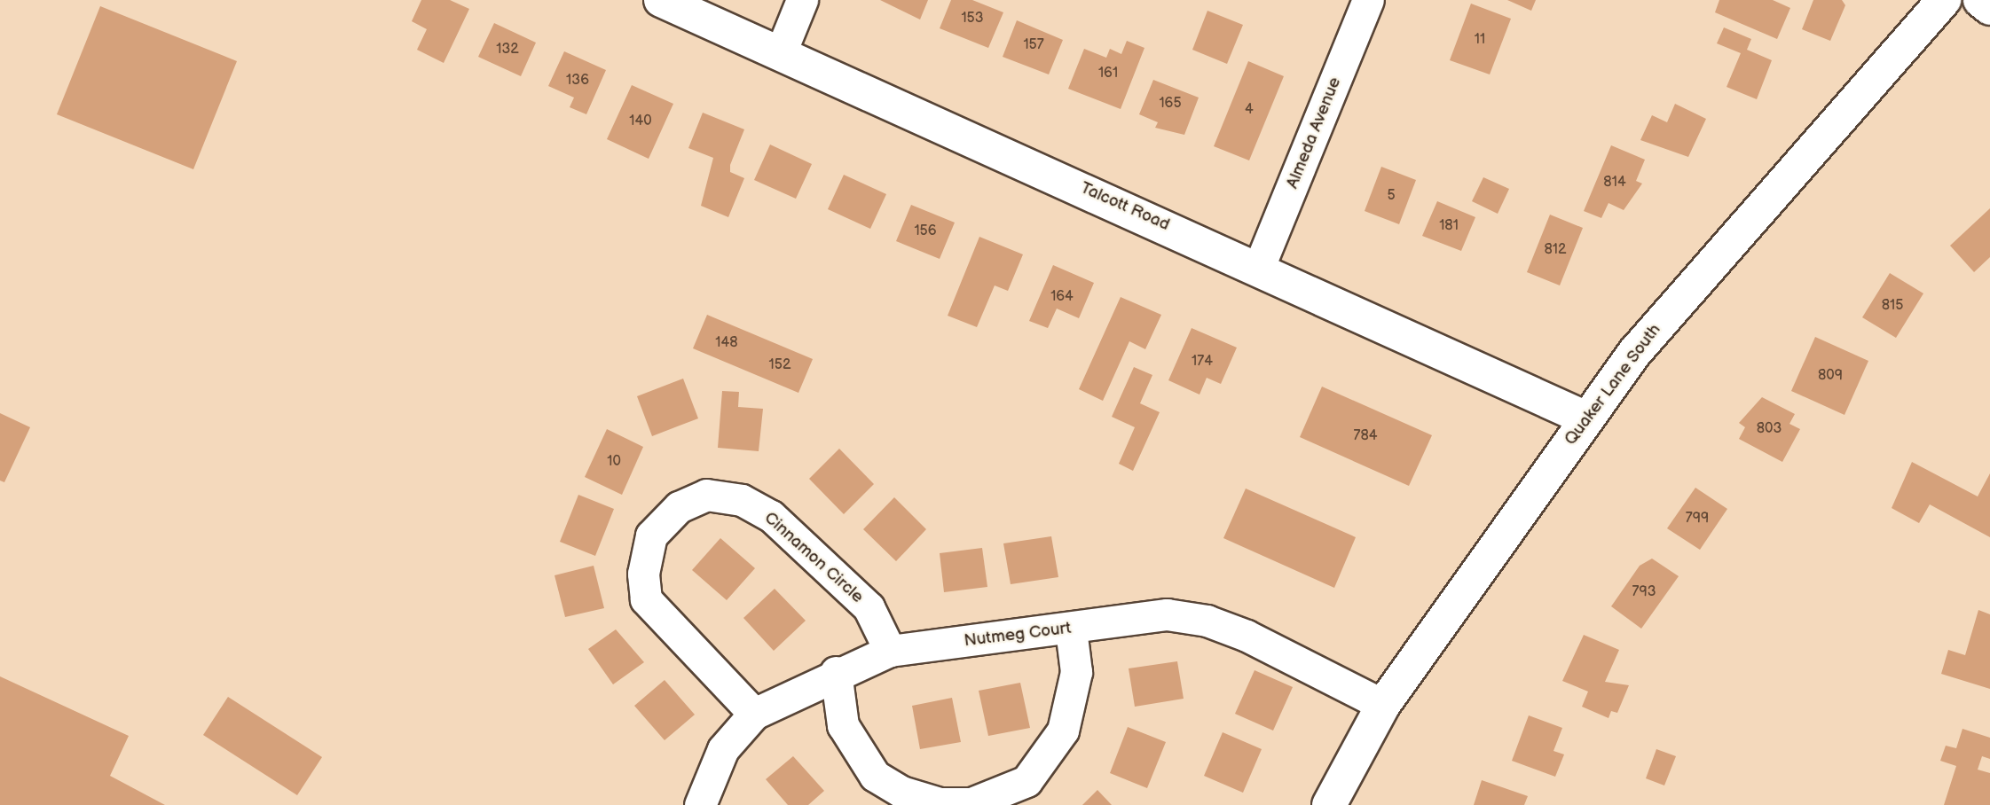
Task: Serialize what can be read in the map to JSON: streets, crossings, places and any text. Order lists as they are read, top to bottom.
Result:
{
  "streets": {
    "main road": ["Talcott Road", "Quaker Lane South"],
    "street": ["Almeda Avenue", "Cinnamon Circle", "Nutmeg Court"]
  },
  "crossings": [
    ["Almeda Avenue", "Talcott Road"],
    ["Talcott Road", "Quaker Lane South"],
    ["Quaker Lane South", "Nutmeg Court"],
    ["Cinnamon Circle", "Nutmeg Court"]
  ],
  "house_numbers": [
    "153",
    "11",
    "157",
    "132",
    "161",
    "136",
    "165",
    "4",
    "140",
    "814",
    "5",
    "181",
    "156",
    "812",
    "164",
    "815",
    "148",
    "174",
    "152",
    "809",
    "803",
    "784",
    "10",
    "799",
    "793"
  ]
}
